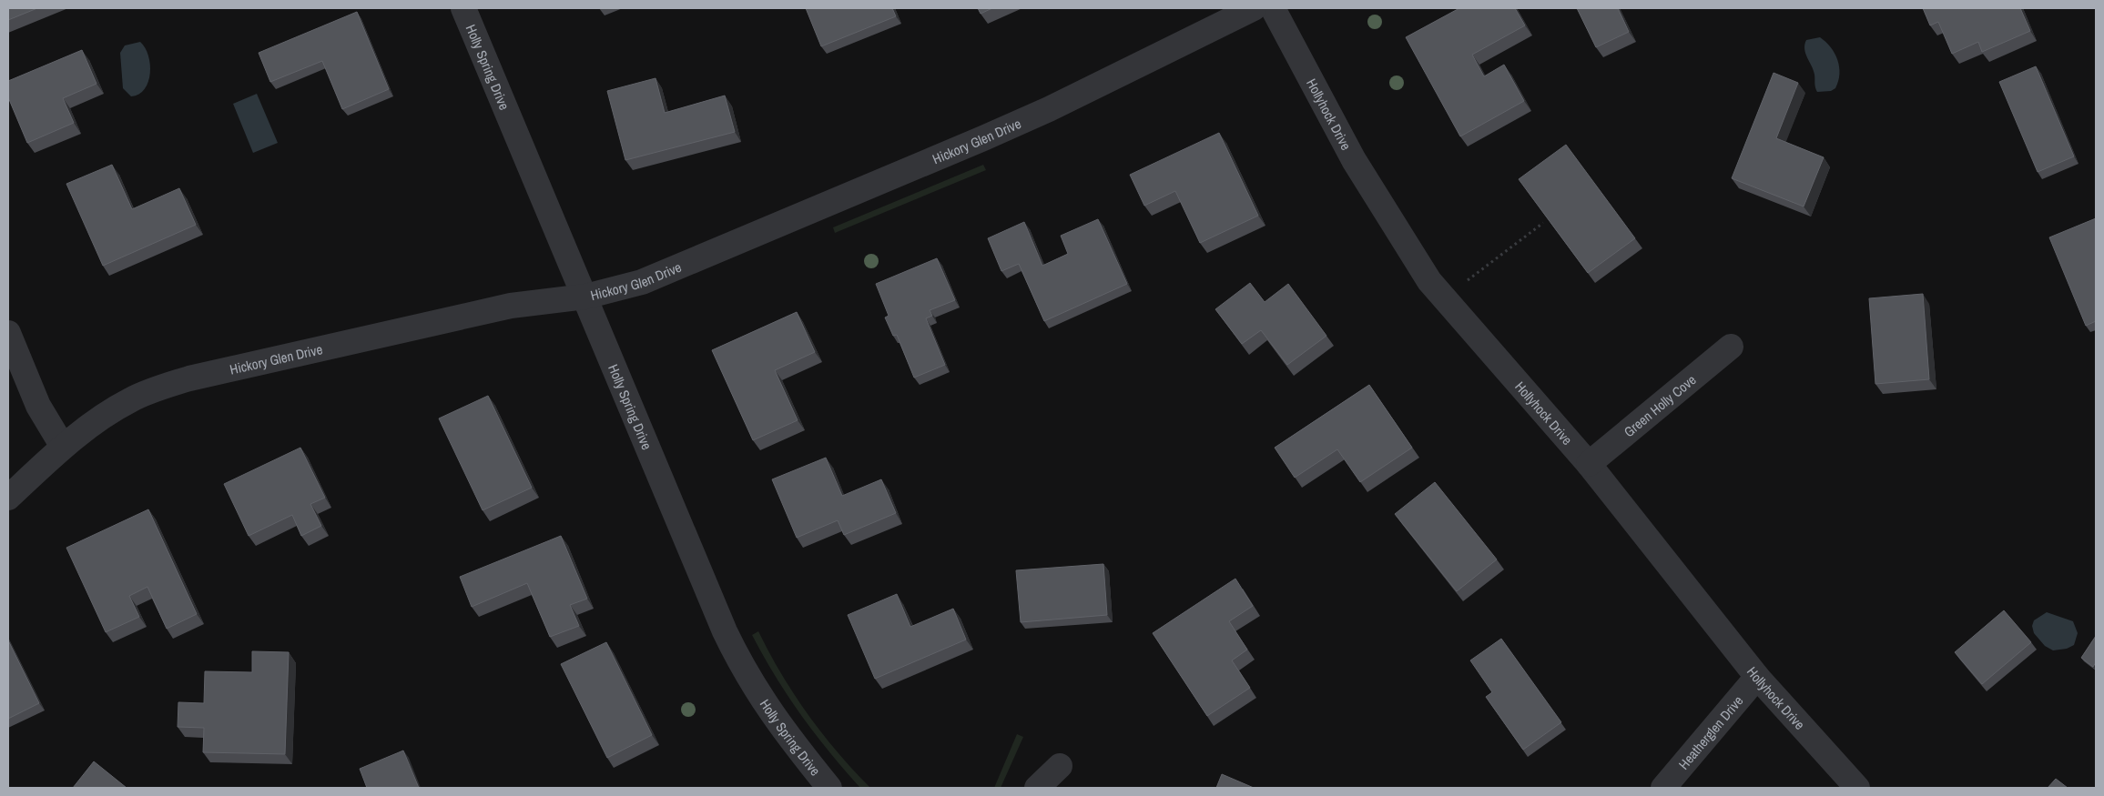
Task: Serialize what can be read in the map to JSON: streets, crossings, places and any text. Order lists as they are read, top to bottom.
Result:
{
  "streets": {
    "street": [
      "Holly Spring Drive",
      "Hollyhock Drive",
      "Hickory Glen Drive",
      "Green Holly Cove",
      "Heatherglen Drive"
    ]
  },
  "crossings": [
    ["Holly Spring Drive", "Hickory Glen Drive"],
    ["Hollyhock Drive", "Green Holly Cove"],
    ["Hollyhock Drive", "Heatherglen Drive"]
  ]
}
